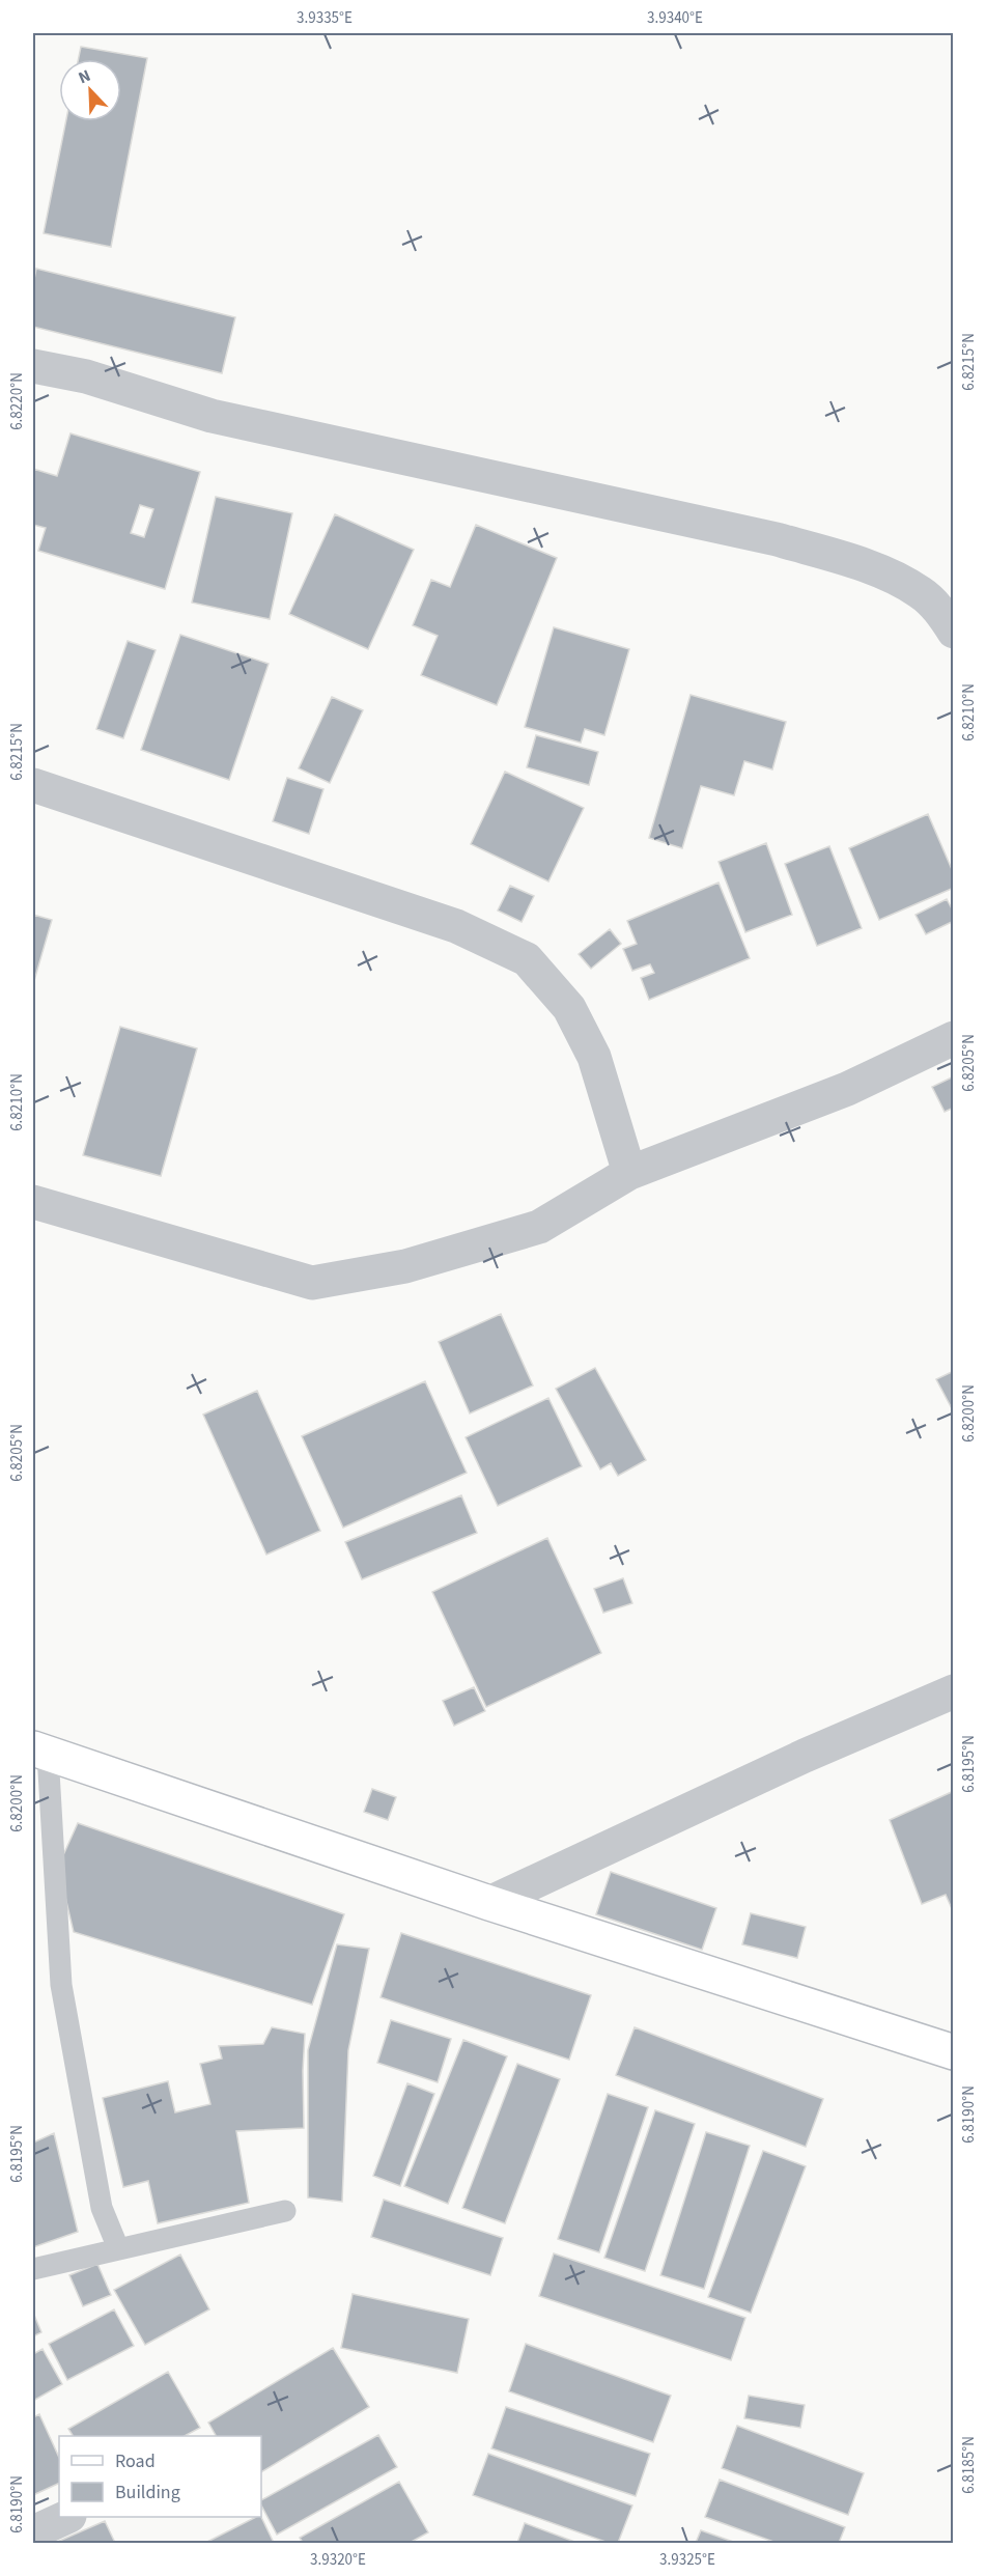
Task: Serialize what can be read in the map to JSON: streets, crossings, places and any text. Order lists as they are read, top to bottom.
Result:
{
  "legend": ["Road", "Building"],
  "north": "top left",
  "coordinates": [
    "3.9335°E",
    "3.9340°E",
    "6.8215°N",
    "6.8220°N",
    "6.8210°N",
    "6.8205°N",
    "6.8200°N",
    "6.8195°N",
    "6.8190°N",
    "6.8185°N",
    "3.9320°E",
    "3.9325°E"
  ]
}
